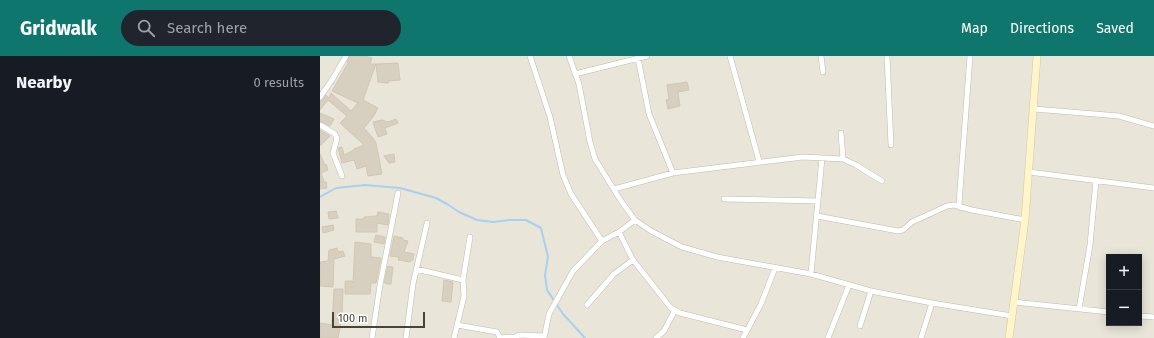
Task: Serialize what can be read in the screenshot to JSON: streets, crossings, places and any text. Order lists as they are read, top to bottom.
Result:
{
  "scale_bar": "100 m",
  "page": {
    "header": "Gridwalk",
    "search": "Search here",
    "nav": ["Map", "Directions", "Saved"],
    "heading": ["Nearby", "0 results"],
    "map_buttons": ["+", "−"],
    "scale": "100 m"
  }
}
